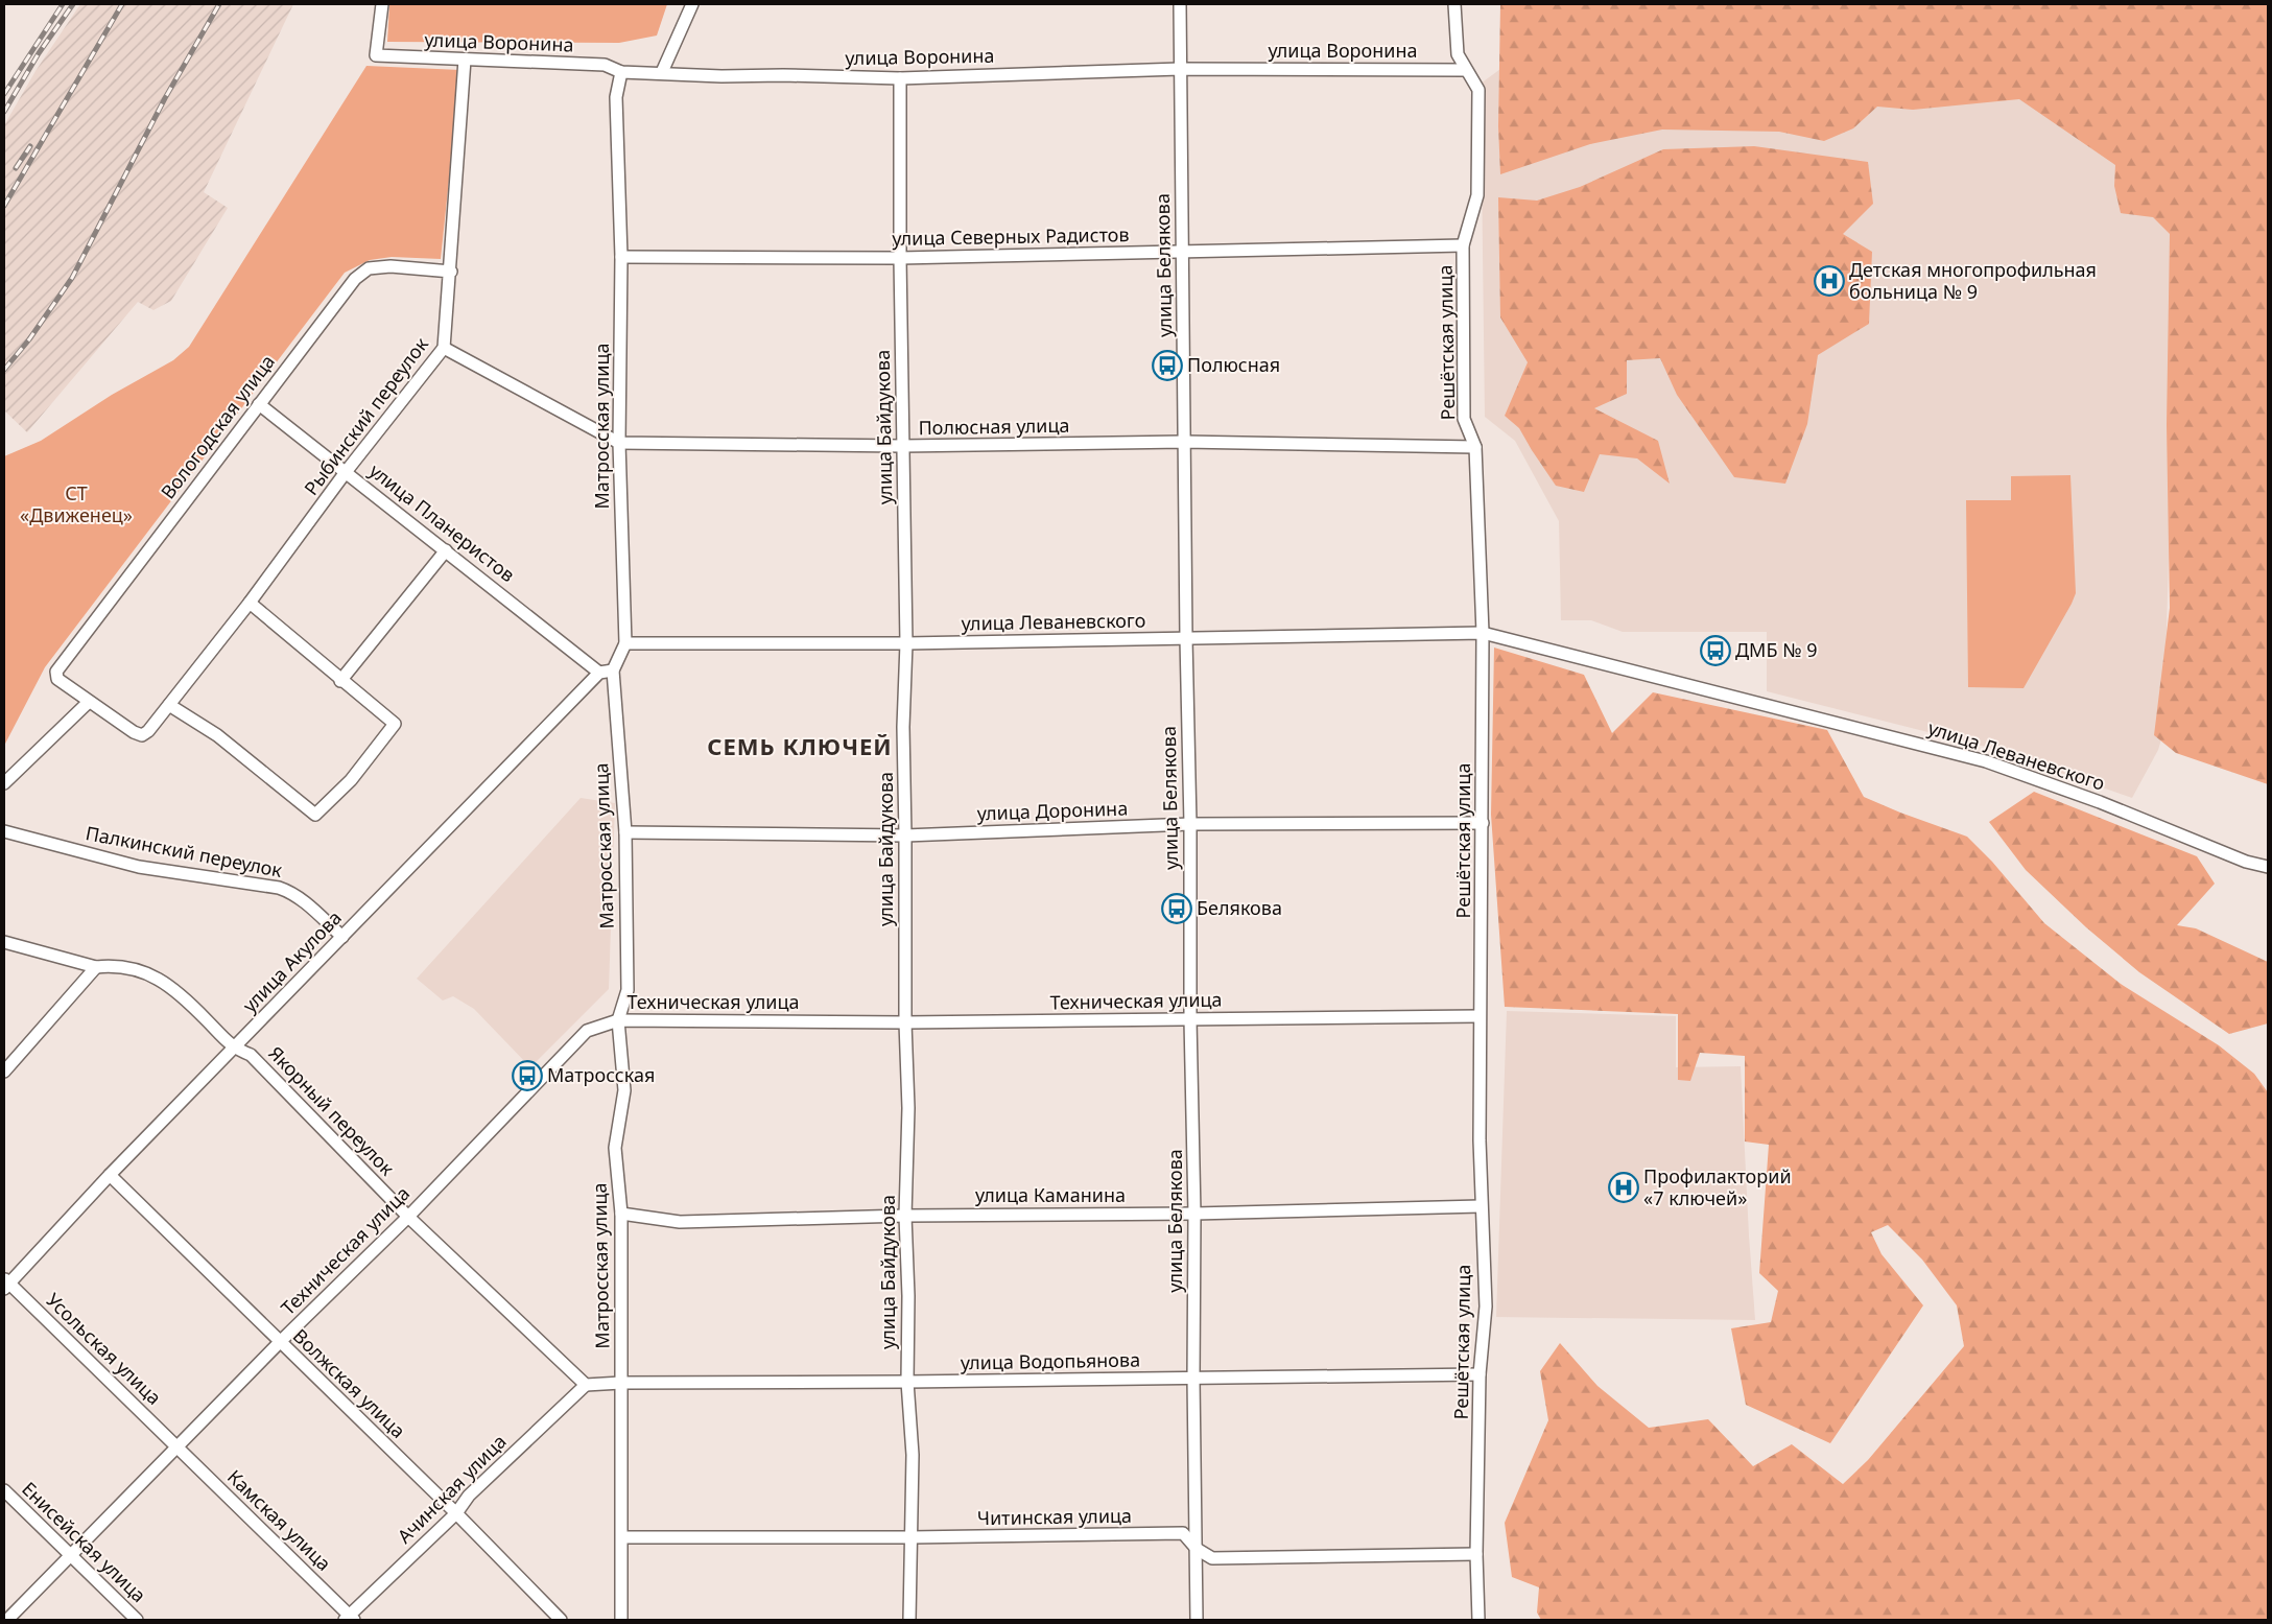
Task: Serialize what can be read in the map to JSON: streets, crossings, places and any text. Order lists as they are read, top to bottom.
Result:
{
  "streets": {
    "street": [
      "улица Воронина",
      "улица Северных Радистов",
      "улица Белякова",
      "Решётская улица",
      "Рыбинский переулок",
      "Матросская улица",
      "Вологодская улица",
      "улица Байдукова",
      "Полюсная улица",
      "улица Планеристов",
      "улица Леваневского",
      "улица Доронина",
      "Палкинский переулок",
      "улица Акулова",
      "Техническая улица",
      "Якорный переулок",
      "улица Каманина",
      "Усольская улица",
      "улица Водопьянова",
      "Волжская улица",
      "Ачинская улица",
      "Читинская улица",
      "Камская улица",
      "Енисейская улица"
    ]
  },
  "crossings": [
    ["улица Воронина", "улица Белякова"],
    ["улица Воронина", "Решётская улица"],
    ["улица Воронина", "Рыбинский переулок"],
    ["улица Воронина", "Матросская улица"],
    ["улица Воронина", "улица Байдукова"],
    ["улица Северных Радистов", "улица Белякова"],
    ["улица Северных Радистов", "Решётская улица"],
    ["улица Северных Радистов", "Матросская улица"],
    ["улица Северных Радистов", "улица Байдукова"],
    ["улица Белякова", "Полюсная улица"],
    ["улица Белякова", "улица Леваневского"],
    ["улица Белякова", "улица Доронина"],
    ["улица Белякова", "Техническая улица"],
    ["улица Белякова", "улица Каманина"],
    ["улица Белякова", "улица Водопьянова"],
    ["улица Белякова", "Читинская улица"],
    ["Решётская улица", "Полюсная улица"],
    ["Решётская улица", "улица Леваневского"],
    ["Решётская улица", "улица Доронина"],
    ["Решётская улица", "Техническая улица"],
    ["Решётская улица", "улица Каманина"],
    ["Решётская улица", "улица Водопьянова"],
    ["Решётская улица", "Читинская улица"],
    ["Рыбинский переулок", "Вологодская улица"],
    ["Рыбинский переулок", "Полюсная улица"],
    ["Рыбинский переулок", "улица Планеристов"],
    ["Матросская улица", "Полюсная улица"],
    ["Матросская улица", "улица Леваневского"],
    ["Матросская улица", "улица Доронина"],
    ["Матросская улица", "Техническая улица"],
    ["Матросская улица", "улица Каманина"],
    ["Матросская улица", "улица Водопьянова"],
    ["Матросская улица", "Читинская улица"],
    ["Вологодская улица", "улица Планеристов"],
    ["улица Байдукова", "Полюсная улица"],
    ["улица Байдукова", "улица Леваневского"],
    ["улица Байдукова", "улица Доронина"],
    ["улица Байдукова", "Техническая улица"],
    ["улица Байдукова", "улица Каманина"],
    ["улица Байдукова", "улица Водопьянова"],
    ["улица Байдукова", "Читинская улица"],
    ["улица Планеристов", "улица Акулова"],
    ["Палкинский переулок", "улица Акулова"],
    ["улица Акулова", "Якорный переулок"],
    ["улица Акулова", "Усольская улица"],
    ["улица Акулова", "Волжская улица"],
    ["Техническая улица", "Якорный переулок"],
    ["Техническая улица", "Усольская улица"],
    ["Техническая улица", "Волжская улица"],
    ["Техническая улица", "Камская улица"],
    ["Техническая улица", "Енисейская улица"],
    ["Якорный переулок", "Ачинская улица"],
    ["Усольская улица", "Камская улица"],
    ["Волжская улица", "Ачинская улица"],
    ["Ачинская улица", "Камская улица"]
  ],
  "districts": ["СЕМЬ КЛЮЧЕЙ"],
  "parks": ["СТ «Движенец»"],
  "places": {
    "hospital": ["Детская многопрофильная больница № 9", "Профилакторий «7 ключей»"],
    "bus stop": [
      "Полюсная",
      "ДМБ № 9",
      "Белякова",
      "Матросская"
    ]
  }
}
